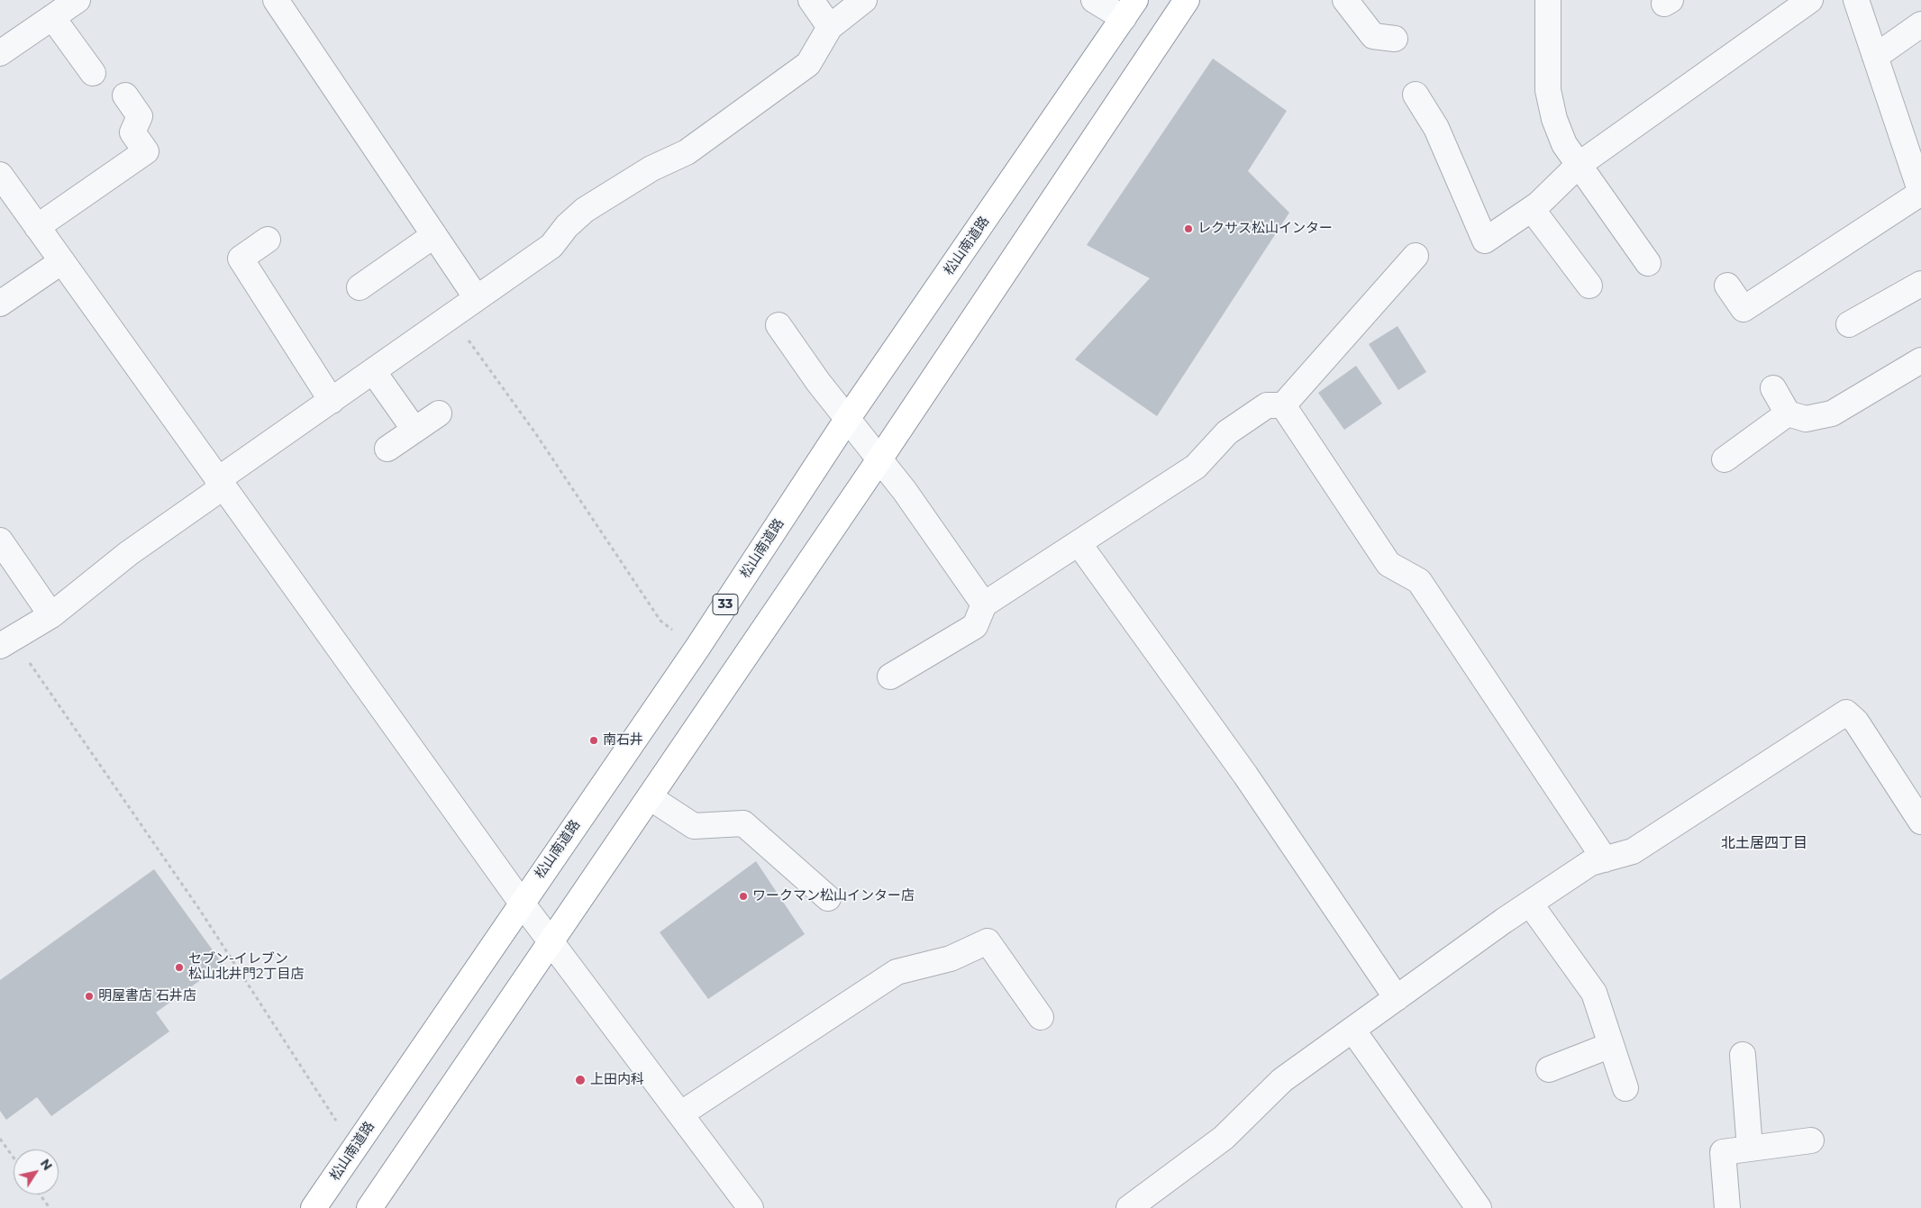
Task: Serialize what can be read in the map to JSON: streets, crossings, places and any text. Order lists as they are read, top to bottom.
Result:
{
  "streets": {
    "highway": ["松山南道路", "33"]
  },
  "districts": ["北土居四丁目"],
  "places": [
    "レクサス松山インター",
    "南石井",
    "ワークマン松山インター店",
    "セブン-イレブン 松山北井門2丁目店",
    "明屋書店 石井店",
    "上田内科"
  ],
  "north": "top right"
}
